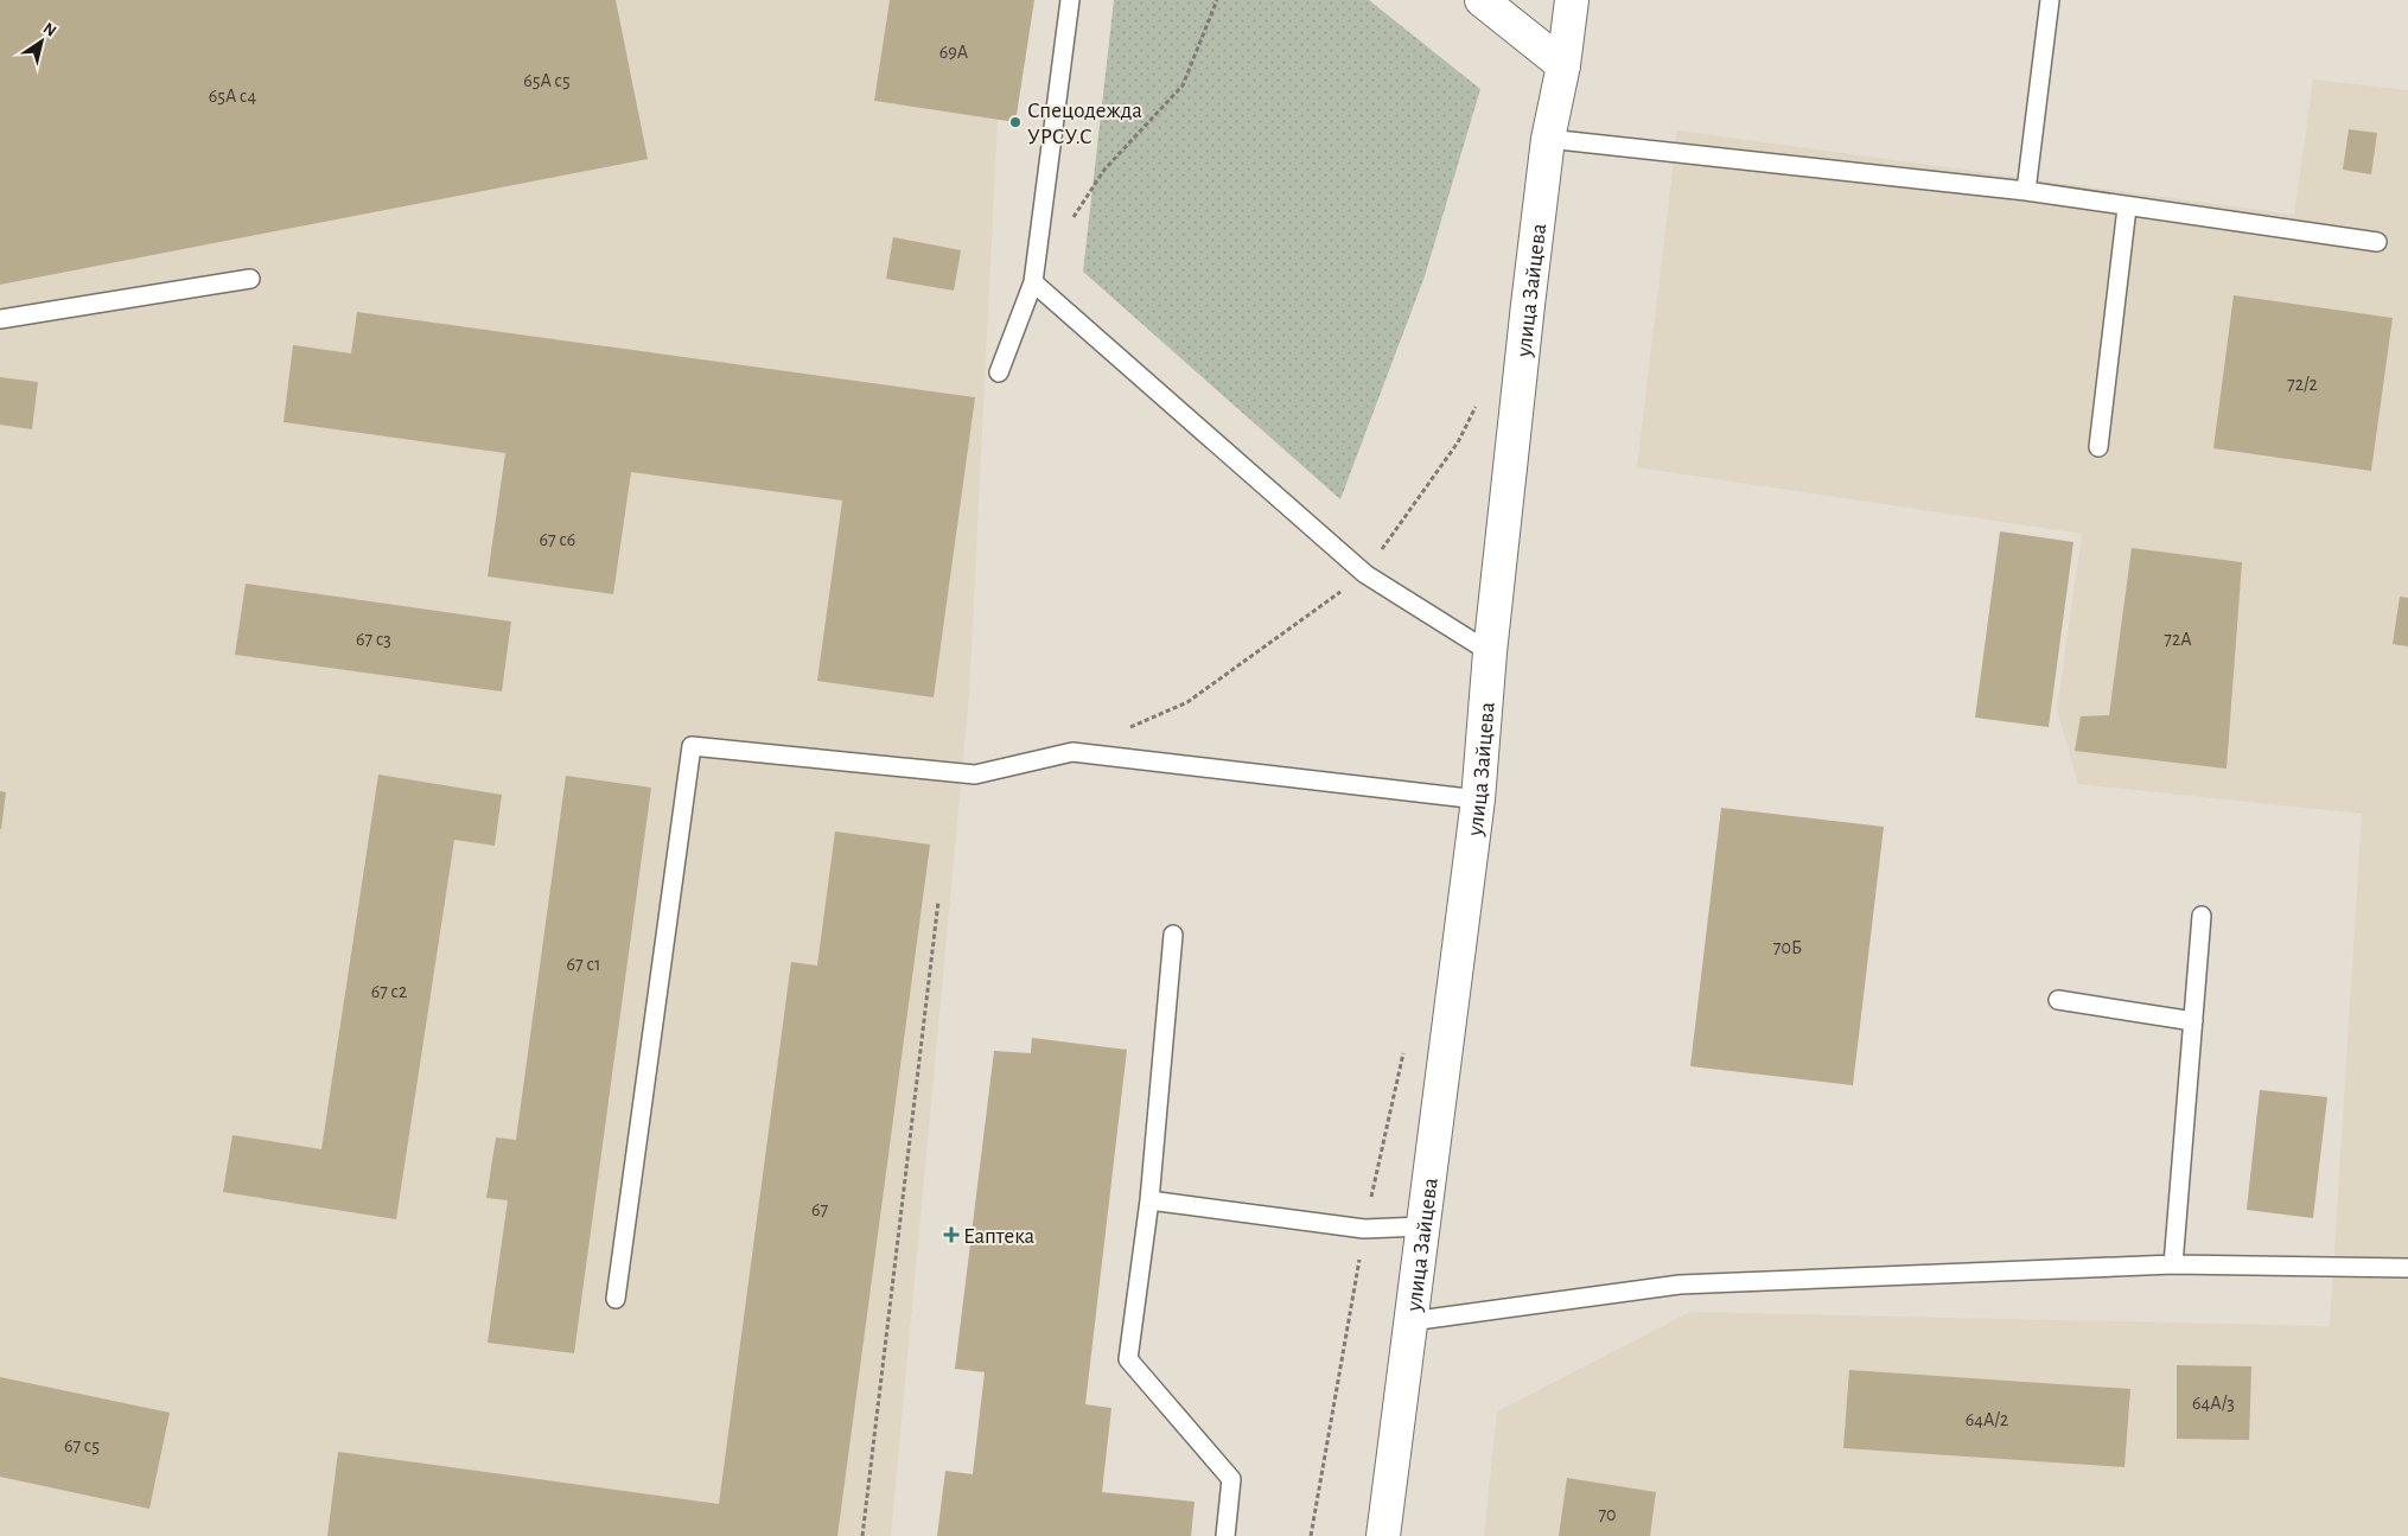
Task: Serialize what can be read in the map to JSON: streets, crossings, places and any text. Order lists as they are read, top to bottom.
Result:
{
  "streets": {
    "main road": ["улица Зайцева"]
  },
  "places": {
    "other": ["Спецодежда УРСУ.С"],
    "health": ["Еаптека"]
  },
  "house_numbers": [
    "69А",
    "65А с5",
    "65А с4",
    "72/2",
    "67 с6",
    "67 с3",
    "72А",
    "70Б",
    "67 с1",
    "67 с2",
    "67",
    "64А/3",
    "64А/2",
    "67 с5",
    "70"
  ],
  "north": "top right"
}
